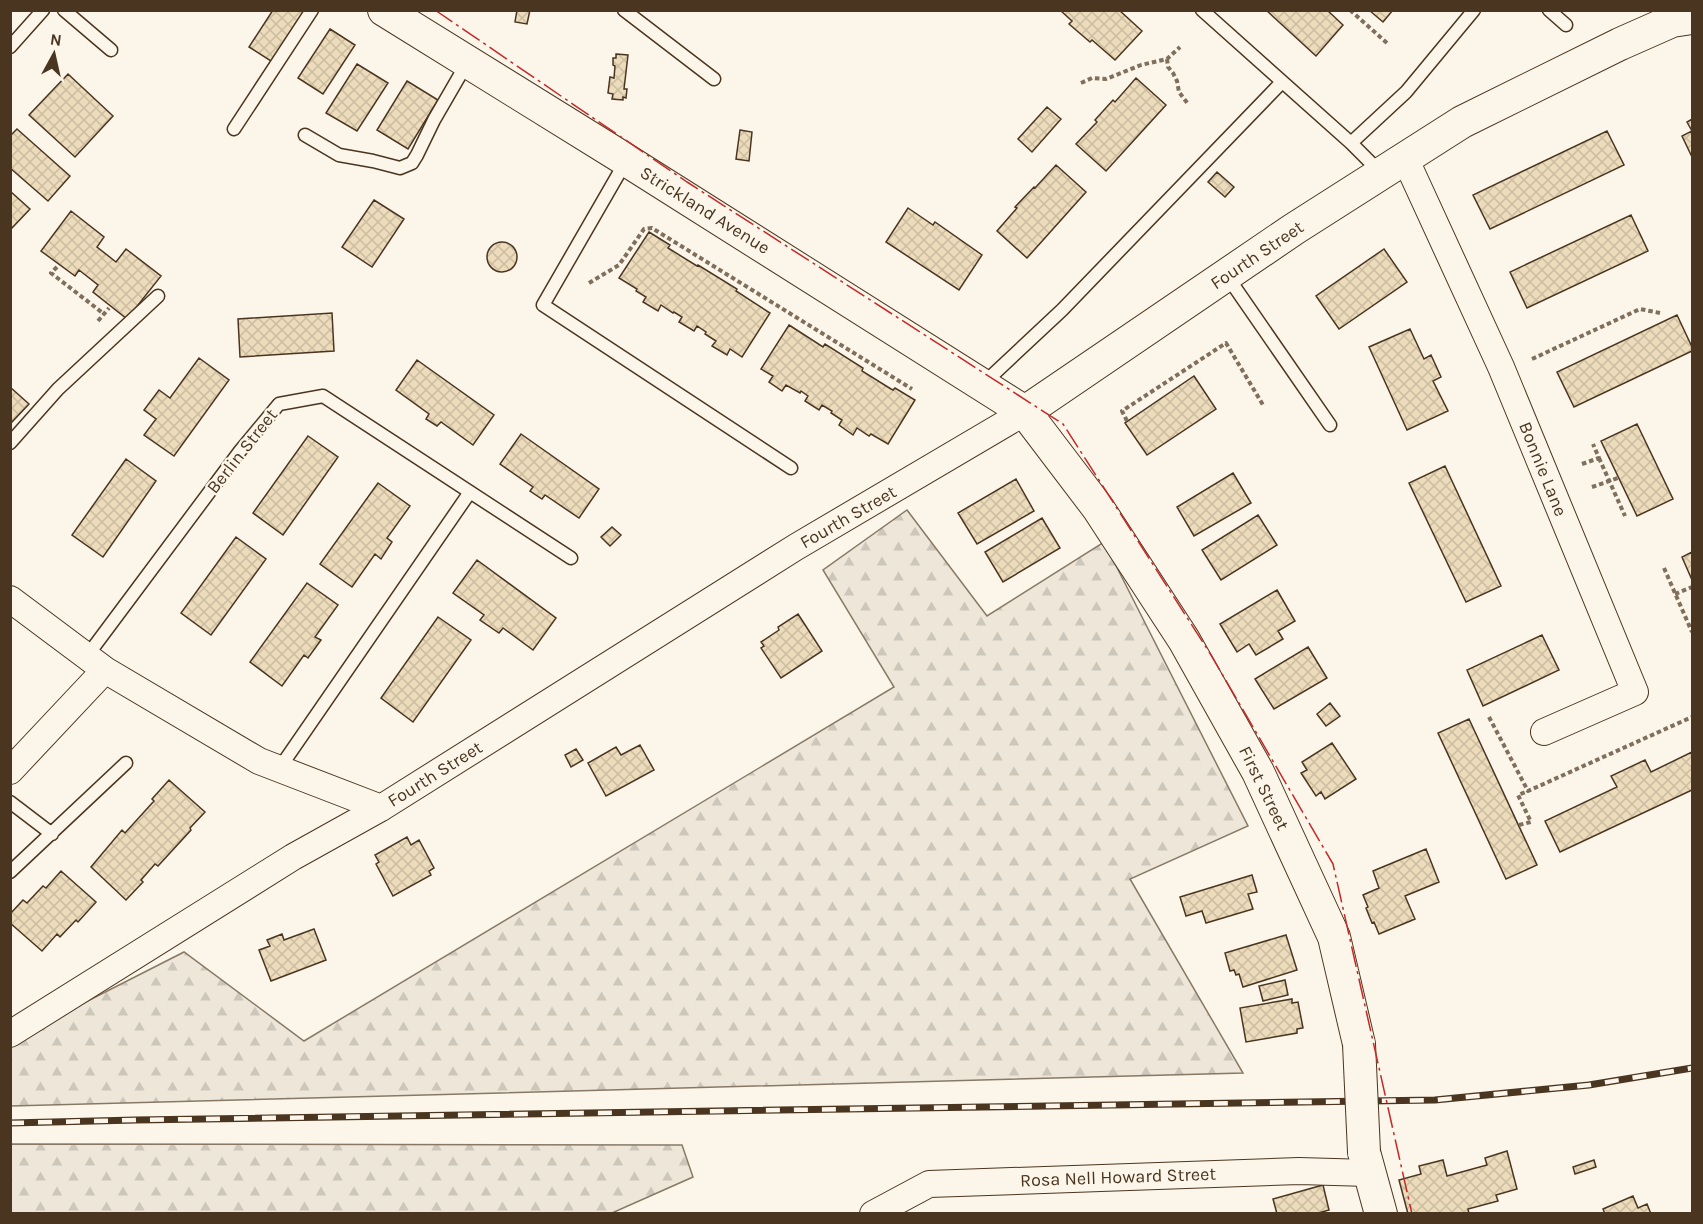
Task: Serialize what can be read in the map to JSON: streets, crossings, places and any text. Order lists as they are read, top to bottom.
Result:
{
  "streets": {
    "street": [
      "Strickland Avenue",
      "Fourth Street",
      "Bonnie Lane",
      "First Street",
      "Rosa Nell Howard Street"
    ],
    "lane": ["Berlin Street"]
  },
  "crossings": [
    ["Strickland Avenue", "Fourth Street"],
    ["Strickland Avenue", "First Street"],
    ["Fourth Street", "Bonnie Lane"],
    ["Fourth Street", "First Street"],
    ["First Street", "Rosa Nell Howard Street"]
  ],
  "north": "top"
}
